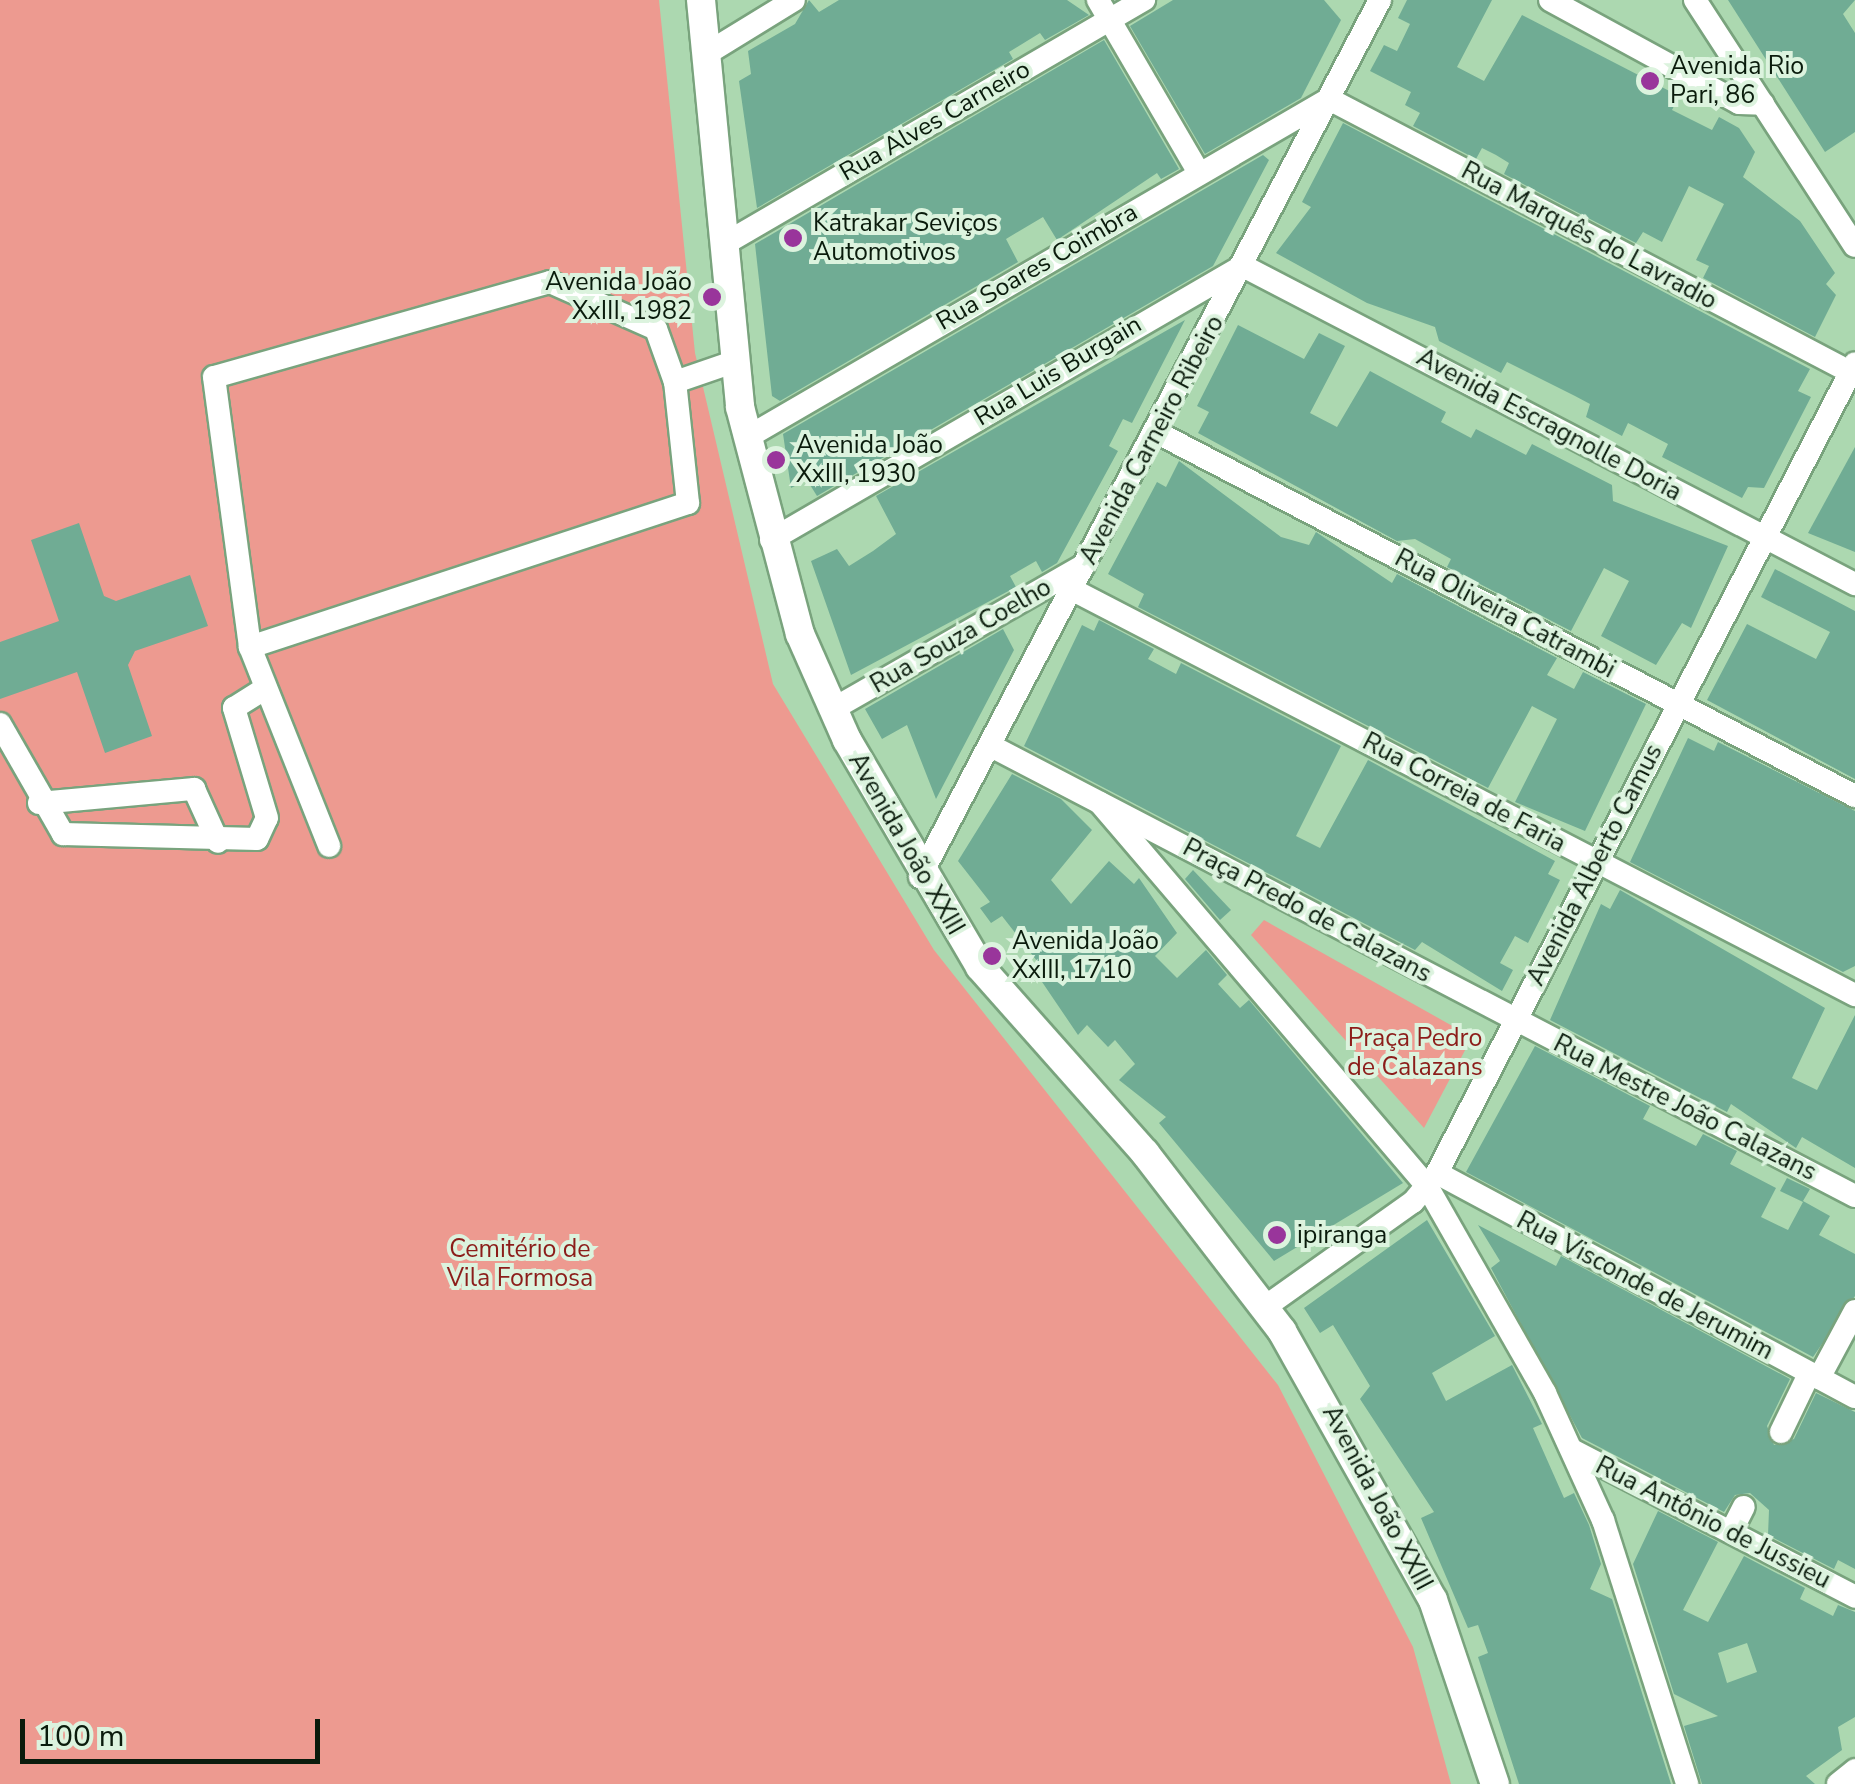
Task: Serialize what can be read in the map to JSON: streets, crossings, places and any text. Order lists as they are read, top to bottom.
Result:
{
  "streets": {
    "main road": ["Avenida João XXIII"],
    "street": [
      "Rua Alves Carneiro",
      "Rua Marquês do Lavradio",
      "Rua Soares Coimbra",
      "Rua Luis Burgain",
      "Avenida Escragnolle Doria",
      "Avenida Carneiro Ribeiro",
      "Rua Oliveira Catrambi",
      "Rua Souza Coelho",
      "Rua Correia de Faria",
      "Avenida Alberto Camus",
      "Praça Predo de Calazans",
      "Rua Mestre João Calazans",
      "Rua Visconde de Jerumim",
      "Rua Antônio de Jussieu"
    ]
  },
  "crossings": [
    ["Rua Alves Carneiro", "Avenida João XXIII"],
    ["Rua Marquês do Lavradio", "Rua Soares Coimbra"],
    ["Rua Marquês do Lavradio", "Avenida Carneiro Ribeiro"],
    ["Rua Marquês do Lavradio", "Avenida Alberto Camus"],
    ["Rua Soares Coimbra", "Avenida Carneiro Ribeiro"],
    ["Rua Soares Coimbra", "Avenida João XXIII"],
    ["Rua Luis Burgain", "Avenida Escragnolle Doria"],
    ["Rua Luis Burgain", "Avenida Carneiro Ribeiro"],
    ["Rua Luis Burgain", "Avenida João XXIII"],
    ["Avenida Escragnolle Doria", "Avenida Carneiro Ribeiro"],
    ["Avenida Escragnolle Doria", "Avenida Alberto Camus"],
    ["Avenida Carneiro Ribeiro", "Rua Oliveira Catrambi"],
    ["Avenida Carneiro Ribeiro", "Rua Souza Coelho"],
    ["Avenida Carneiro Ribeiro", "Rua Correia de Faria"],
    ["Avenida Carneiro Ribeiro", "Avenida João XXIII"],
    ["Rua Oliveira Catrambi", "Avenida Alberto Camus"],
    ["Rua Souza Coelho", "Avenida João XXIII"],
    ["Rua Correia de Faria", "Avenida Alberto Camus"],
    ["Avenida João XXIII", "Avenida Alberto Camus"],
    ["Avenida Alberto Camus", "Praça Predo de Calazans"],
    ["Avenida Alberto Camus", "Rua Mestre João Calazans"],
    ["Avenida Alberto Camus", "Rua Visconde de Jerumim"],
    ["Praça Predo de Calazans", "Rua Mestre João Calazans"]
  ],
  "parks": ["Praça Pedro de Calazans", "Cemitério de Vila Formosa"],
  "places": [
    "Avenida Rio Pari, 86",
    "Katrakar Seviços Automotivos",
    "Avenida João XxIII, 1982",
    "Avenida João XxIII, 1930",
    "Avenida João XxIII, 1710",
    "ipiranga"
  ],
  "scale_bar": "100 m"
}
